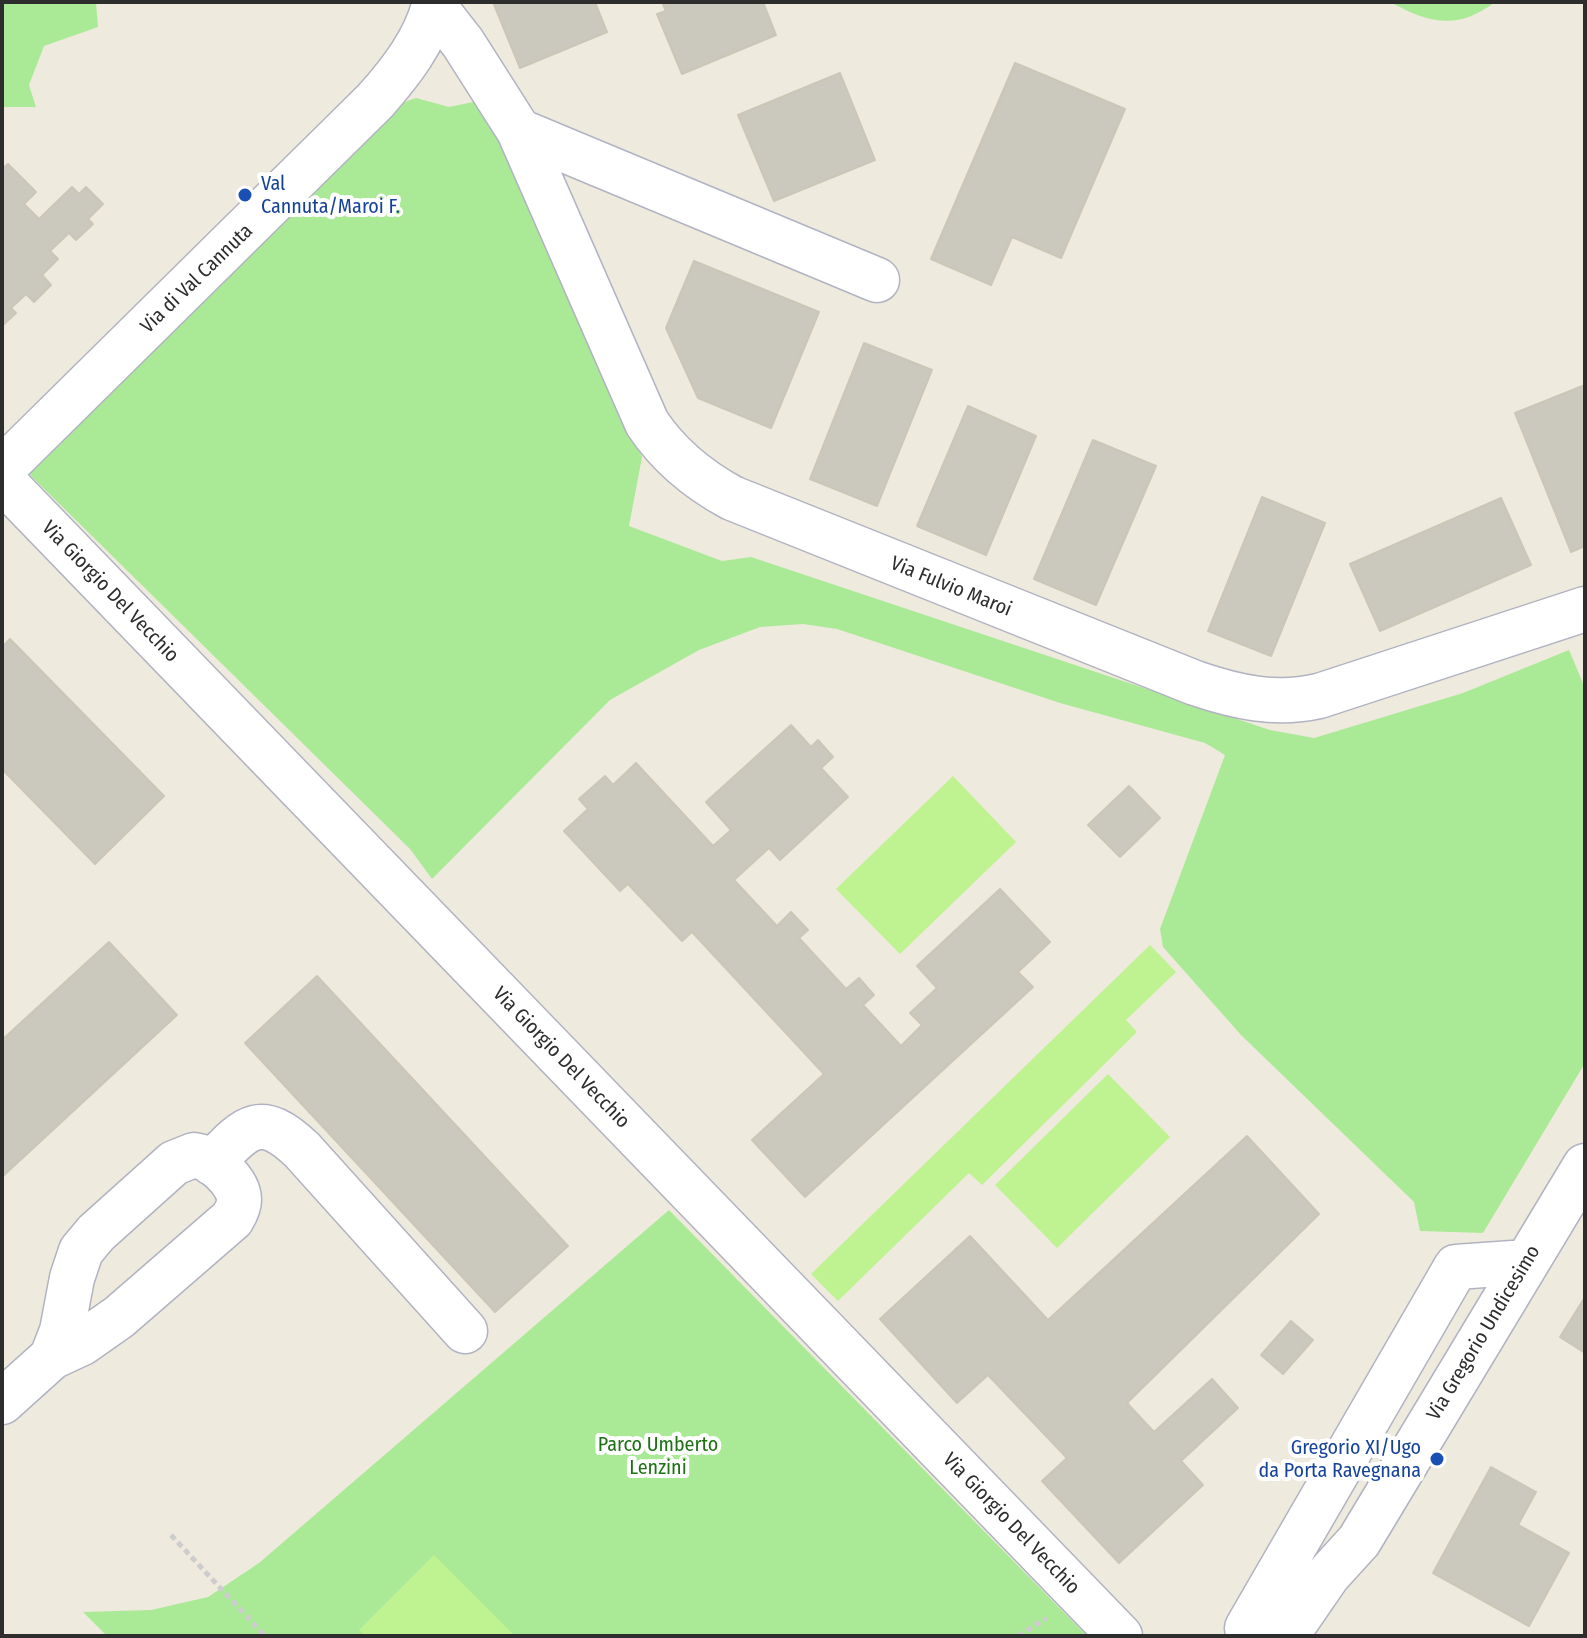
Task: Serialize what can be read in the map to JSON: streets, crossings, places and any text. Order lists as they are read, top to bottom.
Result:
{
  "streets": {
    "street": [
      "Via di Val Cannuta",
      "Via Fulvio Maroi",
      "Via Giorgio Del Vecchio",
      "Via Gregorio Undicesimo"
    ]
  },
  "crossings": [
    ["Via di Val Cannuta", "Via Fulvio Maroi"]
  ],
  "parks": ["Parco Umberto Lenzini"],
  "places": ["Val Cannuta/Maroi F.", "Gregorio XI/Ugo da Porta Ravegnana"]
}
